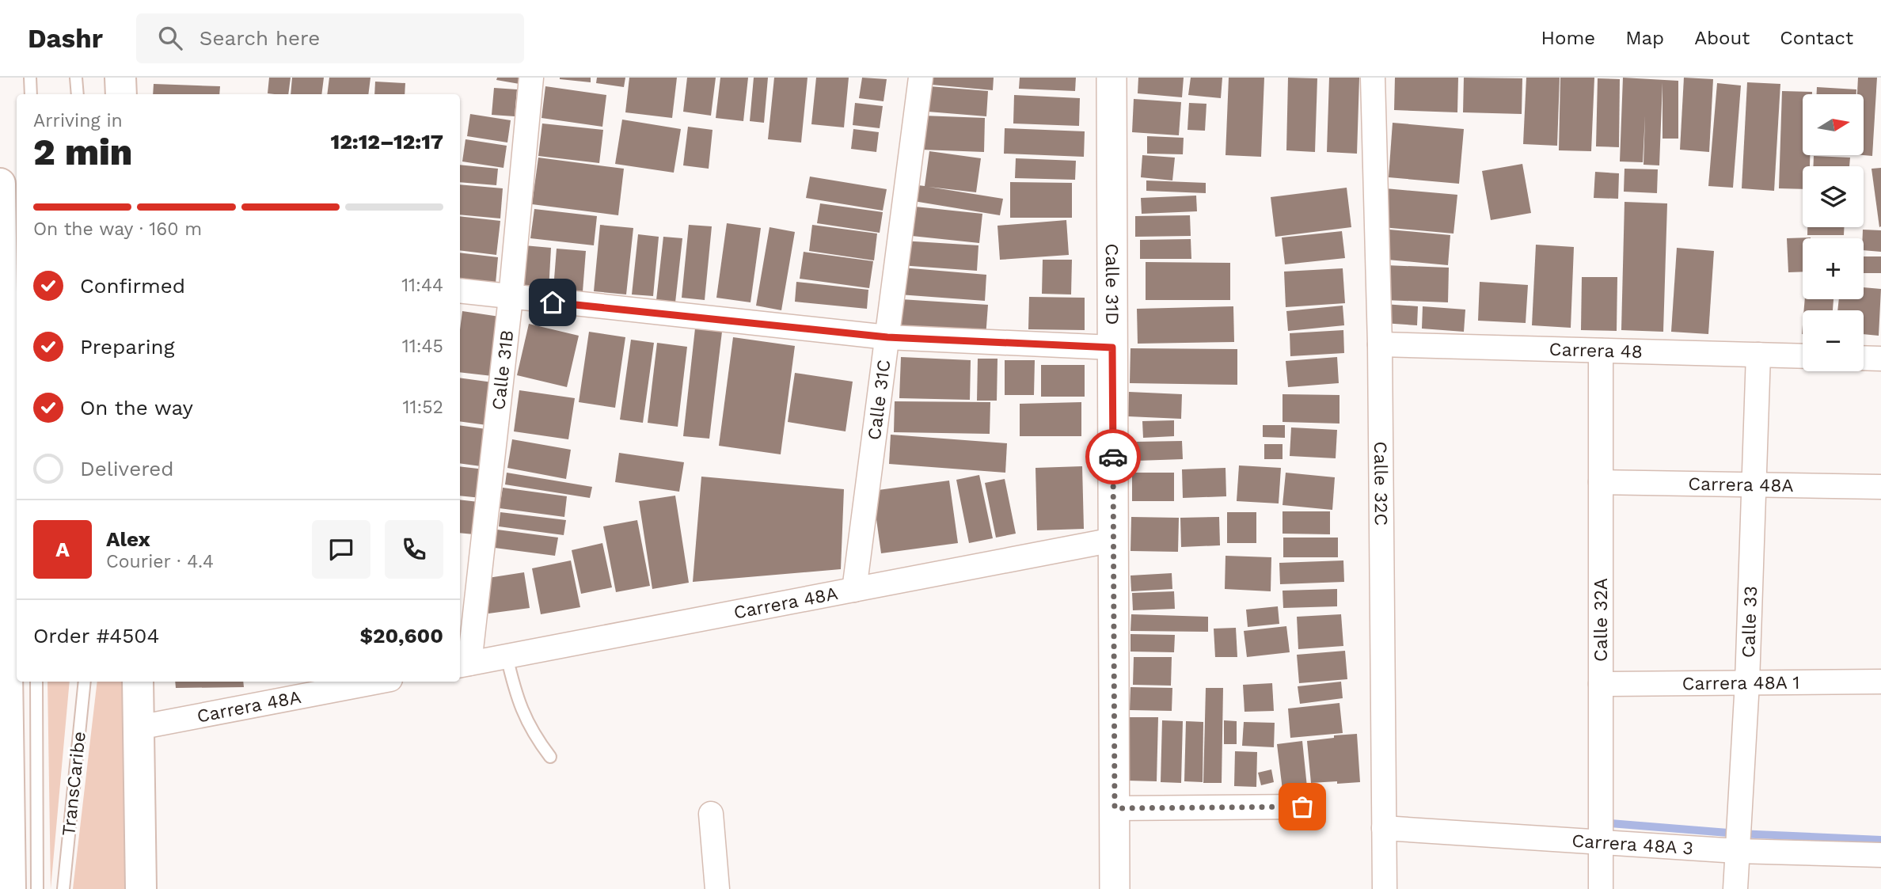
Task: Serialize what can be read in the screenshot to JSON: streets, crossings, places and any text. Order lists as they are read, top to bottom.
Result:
{
  "streets": {
    "street": [
      "Calle 31D",
      "Carrera 48",
      "Calle 31B",
      "Calle 31C",
      "Calle 32C",
      "Carrera 48A",
      "Calle 32A",
      "Calle 33",
      "Carrera 48A 1",
      "Carrera 48A 3"
    ],
    "lane": ["TransCaribe"]
  },
  "crossings": [
    ["Calle 31D", "Carrera 48A"],
    ["Carrera 48", "Calle 32C"],
    ["Carrera 48", "Calle 32A"],
    ["Carrera 48", "Calle 33"],
    ["Calle 31B", "Carrera 48A"],
    ["Calle 31C", "Carrera 48A"],
    ["Calle 32C", "Carrera 48A 3"],
    ["Carrera 48A", "Calle 32A"],
    ["Carrera 48A", "Calle 33"],
    ["Calle 32A", "Carrera 48A 1"],
    ["Calle 32A", "Carrera 48A 3"],
    ["Calle 33", "Carrera 48A 1"],
    ["Calle 33", "Carrera 48A 3"]
  ],
  "north": "right",
  "page": {
    "header": "Dashr",
    "search": "Search here",
    "nav": [
      "Home",
      "Map",
      "About",
      "Contact"
    ],
    "map_buttons": ["+", "−"],
    "heading": ["2 min", "Arriving in", "12:12–12:17"],
    "panel": [
      "Alex",
      "Courier · 4.4",
      "Order #4504",
      "$20,600"
    ],
    "bar": "On the way · 160 m",
    "list": [
      ["Confirmed", "11:44"],
      ["Preparing", "11:45"],
      ["On the way", "11:52"],
      "Delivered"
    ],
    "round": "A"
  }
}
